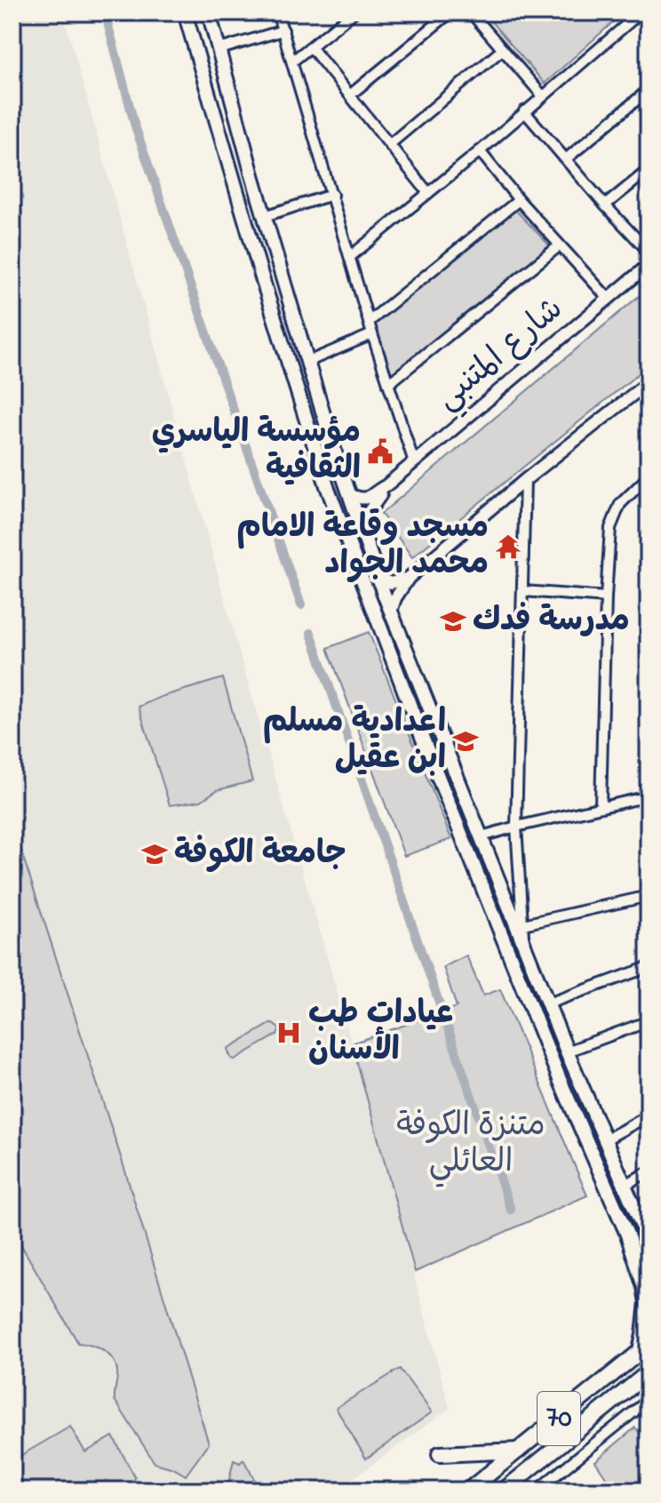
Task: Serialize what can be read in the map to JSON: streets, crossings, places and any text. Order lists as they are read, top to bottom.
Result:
{
  "streets": {
    "highway": ["70"],
    "street": ["شارع المتنبي"]
  },
  "parks": ["متنزة الكوفة العائلي"],
  "places": {
    "public building": ["مؤسسة الياسري الثقافية"],
    "temple": ["مسجد وقاعة الامام محمد الجواد"],
    "school or university": ["مدرسة فدك", "اعدادية مسلم ابن عقيل", "جامعة الكوفة"],
    "hospital": ["عيادات طب الأسنان"]
  }
}
